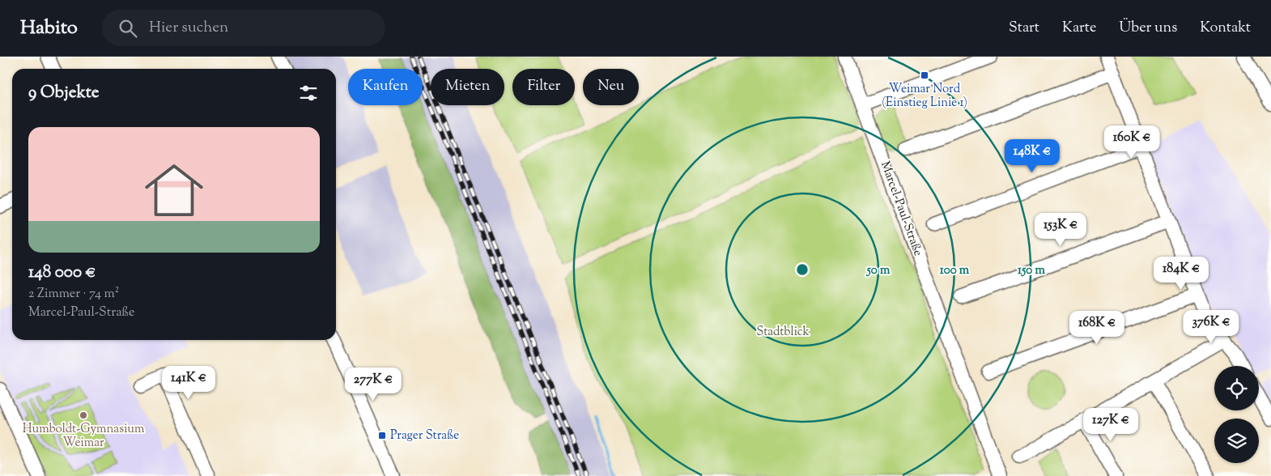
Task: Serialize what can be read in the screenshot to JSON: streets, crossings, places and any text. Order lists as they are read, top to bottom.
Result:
{
  "streets": {
    "street": ["Marcel-Paul-Straße"]
  },
  "parks": ["Stadtblick"],
  "places": {
    "transit": ["Weimar Nord (Einstieg Linie 1)", "Prager Straße"],
    "other": ["Humboldt-Gymnasium Weimar"]
  },
  "page": {
    "header": "Habito",
    "search": "Hier suchen",
    "nav": [
      "Start",
      "Karte",
      "Über uns",
      "Kontakt"
    ],
    "chip": [
      "Kaufen",
      "Mieten",
      "Filter",
      "Neu"
    ],
    "heading": "9 Objekte",
    "list": [
      {
        "name": "148 000 €",
        "note": "2 Zimmer · 74 m² · Marcel-Paul-Straße"
      }
    ],
    "price": [
      "160K €",
      "148K €",
      "153K €",
      "184K €",
      "376K €",
      "168K €",
      "141K €",
      "277K €",
      "127K €"
    ]
  },
  "rings": ["50 m", "100 m", "150 m"]
}
